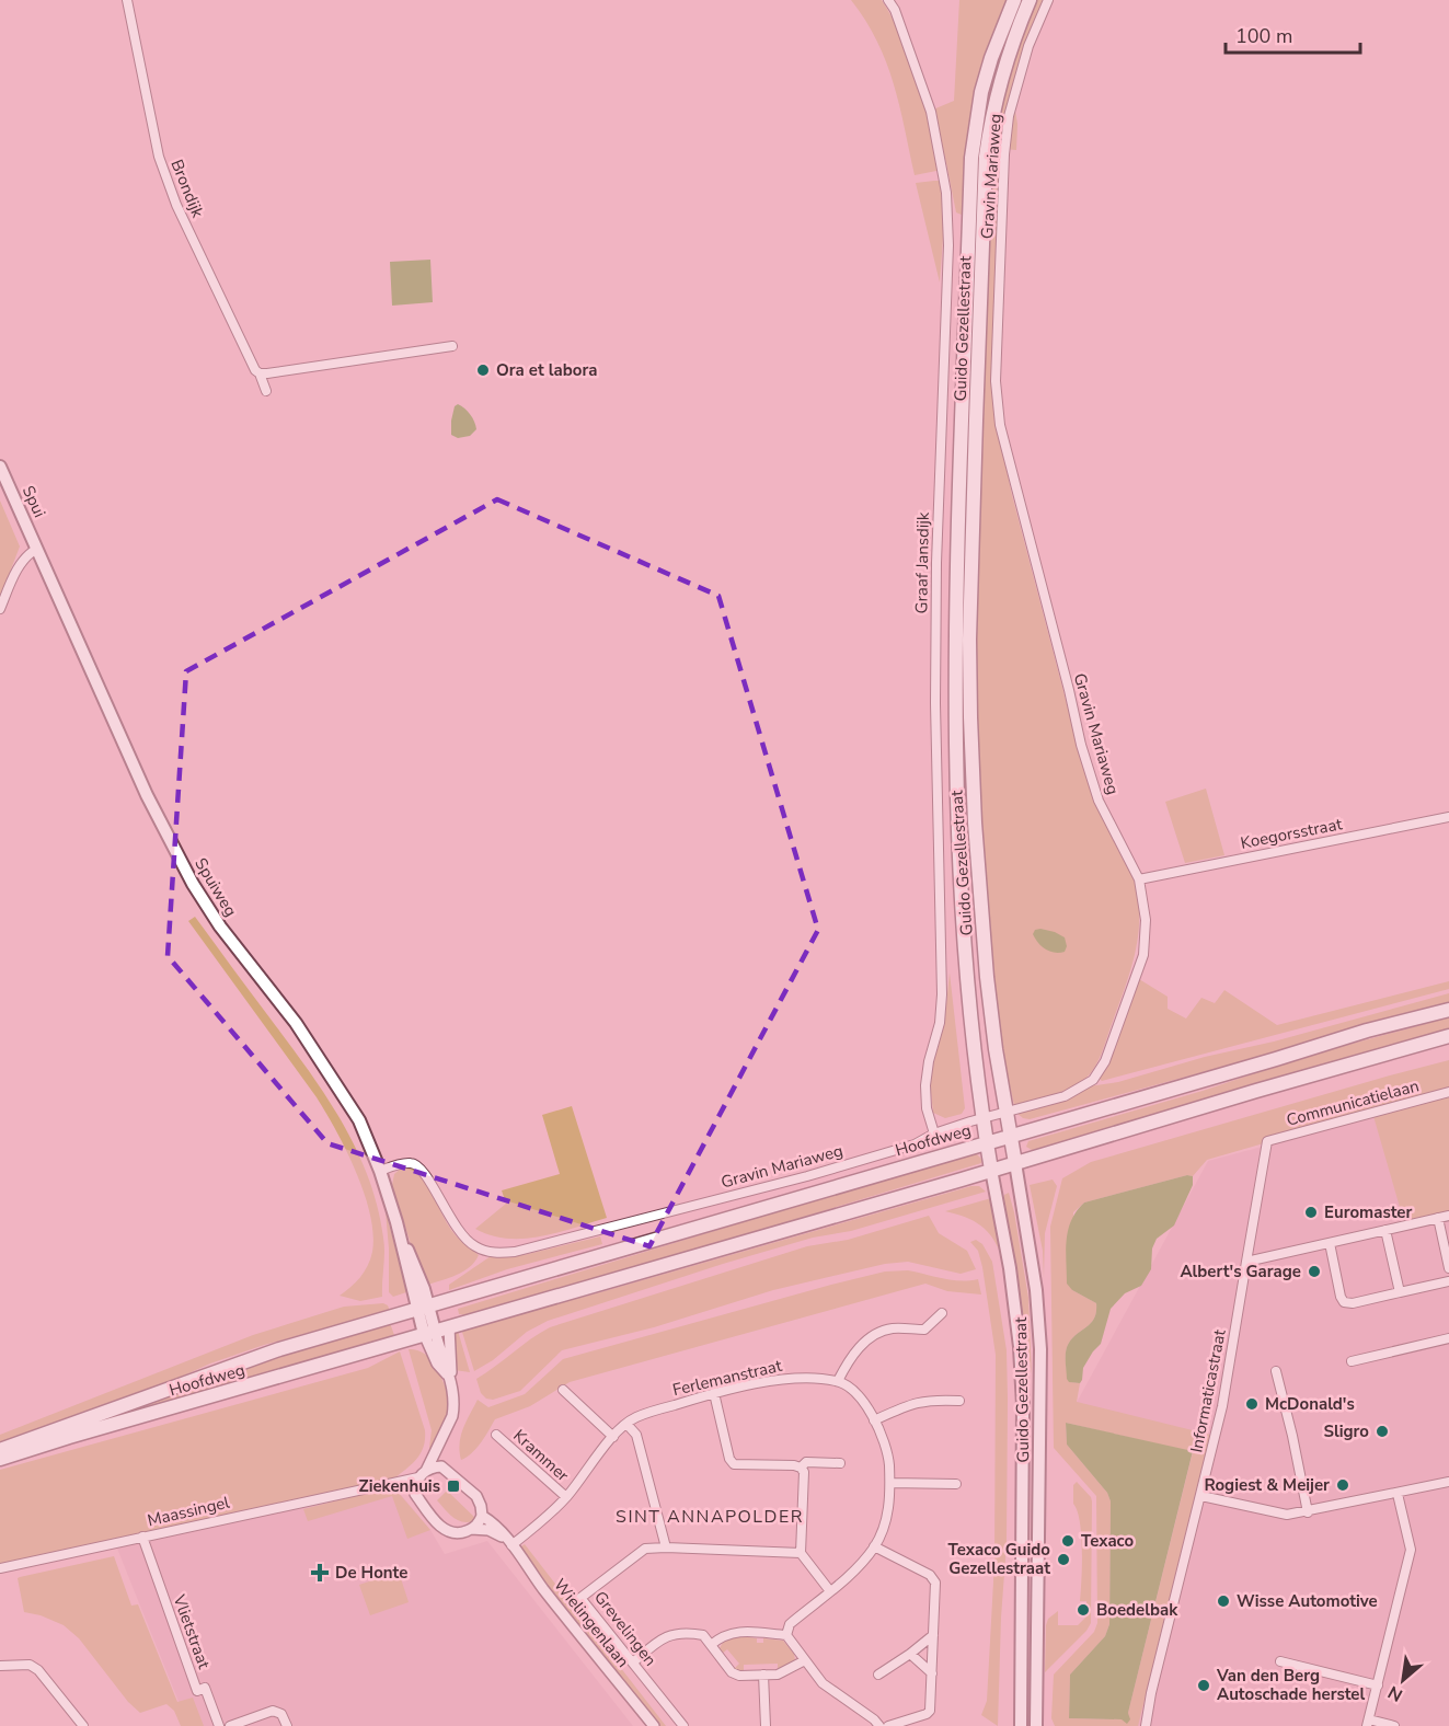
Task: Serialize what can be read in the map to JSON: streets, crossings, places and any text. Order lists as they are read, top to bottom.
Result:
{
  "streets": {
    "main road": [
      "Guido Gezellestraat",
      "Spui",
      "Spuiweg",
      "Hoofdweg"
    ],
    "street": [
      "Gravin Mariaweg",
      "Brondijk",
      "Graaf Jansdijk",
      "Koegorsstraat",
      "Communicatielaan",
      "Ferlemanstraat",
      "Informaticastraat",
      "Krammer",
      "Maassingel",
      "Wielingenlaan",
      "Grevelingen",
      "Vlietstraat"
    ]
  },
  "crossings": [
    ["Gravin Mariaweg", "Guido Gezellestraat"],
    ["Gravin Mariaweg", "Graaf Jansdijk"],
    ["Gravin Mariaweg", "Koegorsstraat"],
    ["Gravin Mariaweg", "Spuiweg"],
    ["Guido Gezellestraat", "Hoofdweg"],
    ["Spui", "Spuiweg"],
    ["Spuiweg", "Hoofdweg"],
    ["Communicatielaan", "Informaticastraat"],
    ["Ferlemanstraat", "Krammer"],
    ["Ferlemanstraat", "Wielingenlaan"],
    ["Maassingel", "Vlietstraat"]
  ],
  "districts": ["SINT ANNAPOLDER"],
  "places": {
    "other": [
      "Ora et labora",
      "Euromaster",
      "Albert's Garage",
      "McDonald's",
      "Sligro",
      "Rogiest & Meijer",
      "Texaco",
      "Texaco Guido Gezellestraat",
      "Wisse Automotive",
      "Boedelbak",
      "Van den Berg Autoschade herstel"
    ],
    "transit": ["Ziekenhuis"],
    "health": ["De Honte"]
  },
  "scale_bar": "100 m",
  "north": "bottom left"
}
